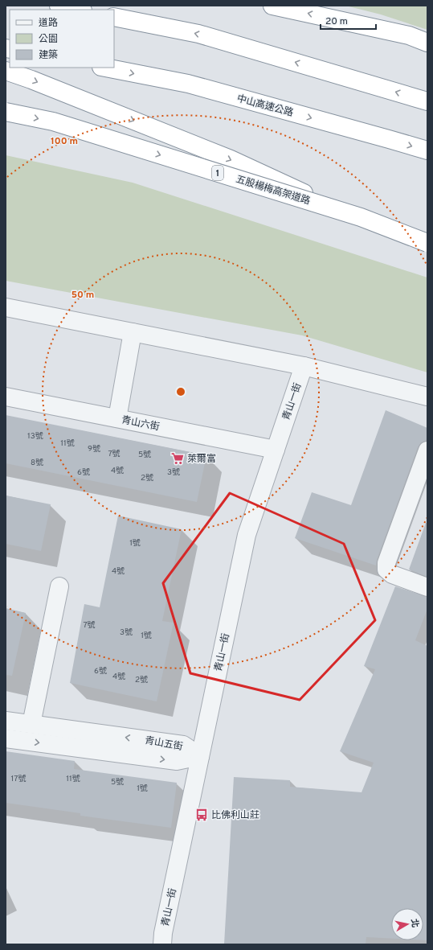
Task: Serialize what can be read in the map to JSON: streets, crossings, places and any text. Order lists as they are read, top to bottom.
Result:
{
  "streets": {
    "highway": ["中山高速公路", "1", "五股楊梅高架道路"],
    "street": ["青山一街", "青山六街", "青山五街"]
  },
  "crossings": [
    ["青山一街", "青山六街"],
    ["青山一街", "青山五街"]
  ],
  "places": {
    "supermarket": ["萊爾富"],
    "bus stop": ["比佛利山莊"]
  },
  "house_numbers": [
    "13號",
    "11號",
    "9號",
    "7號",
    "5號",
    "8號",
    "4號",
    "6號",
    "3號",
    "2號",
    "1號",
    "4號",
    "7號",
    "3號",
    "1號",
    "6號",
    "4號",
    "2號",
    "17號",
    "11號",
    "5號",
    "1號"
  ],
  "legend": ["道路", "公園", "建築"],
  "scale_bar": "20 m",
  "north": "right",
  "rings": ["100 m", "50 m"]
}
